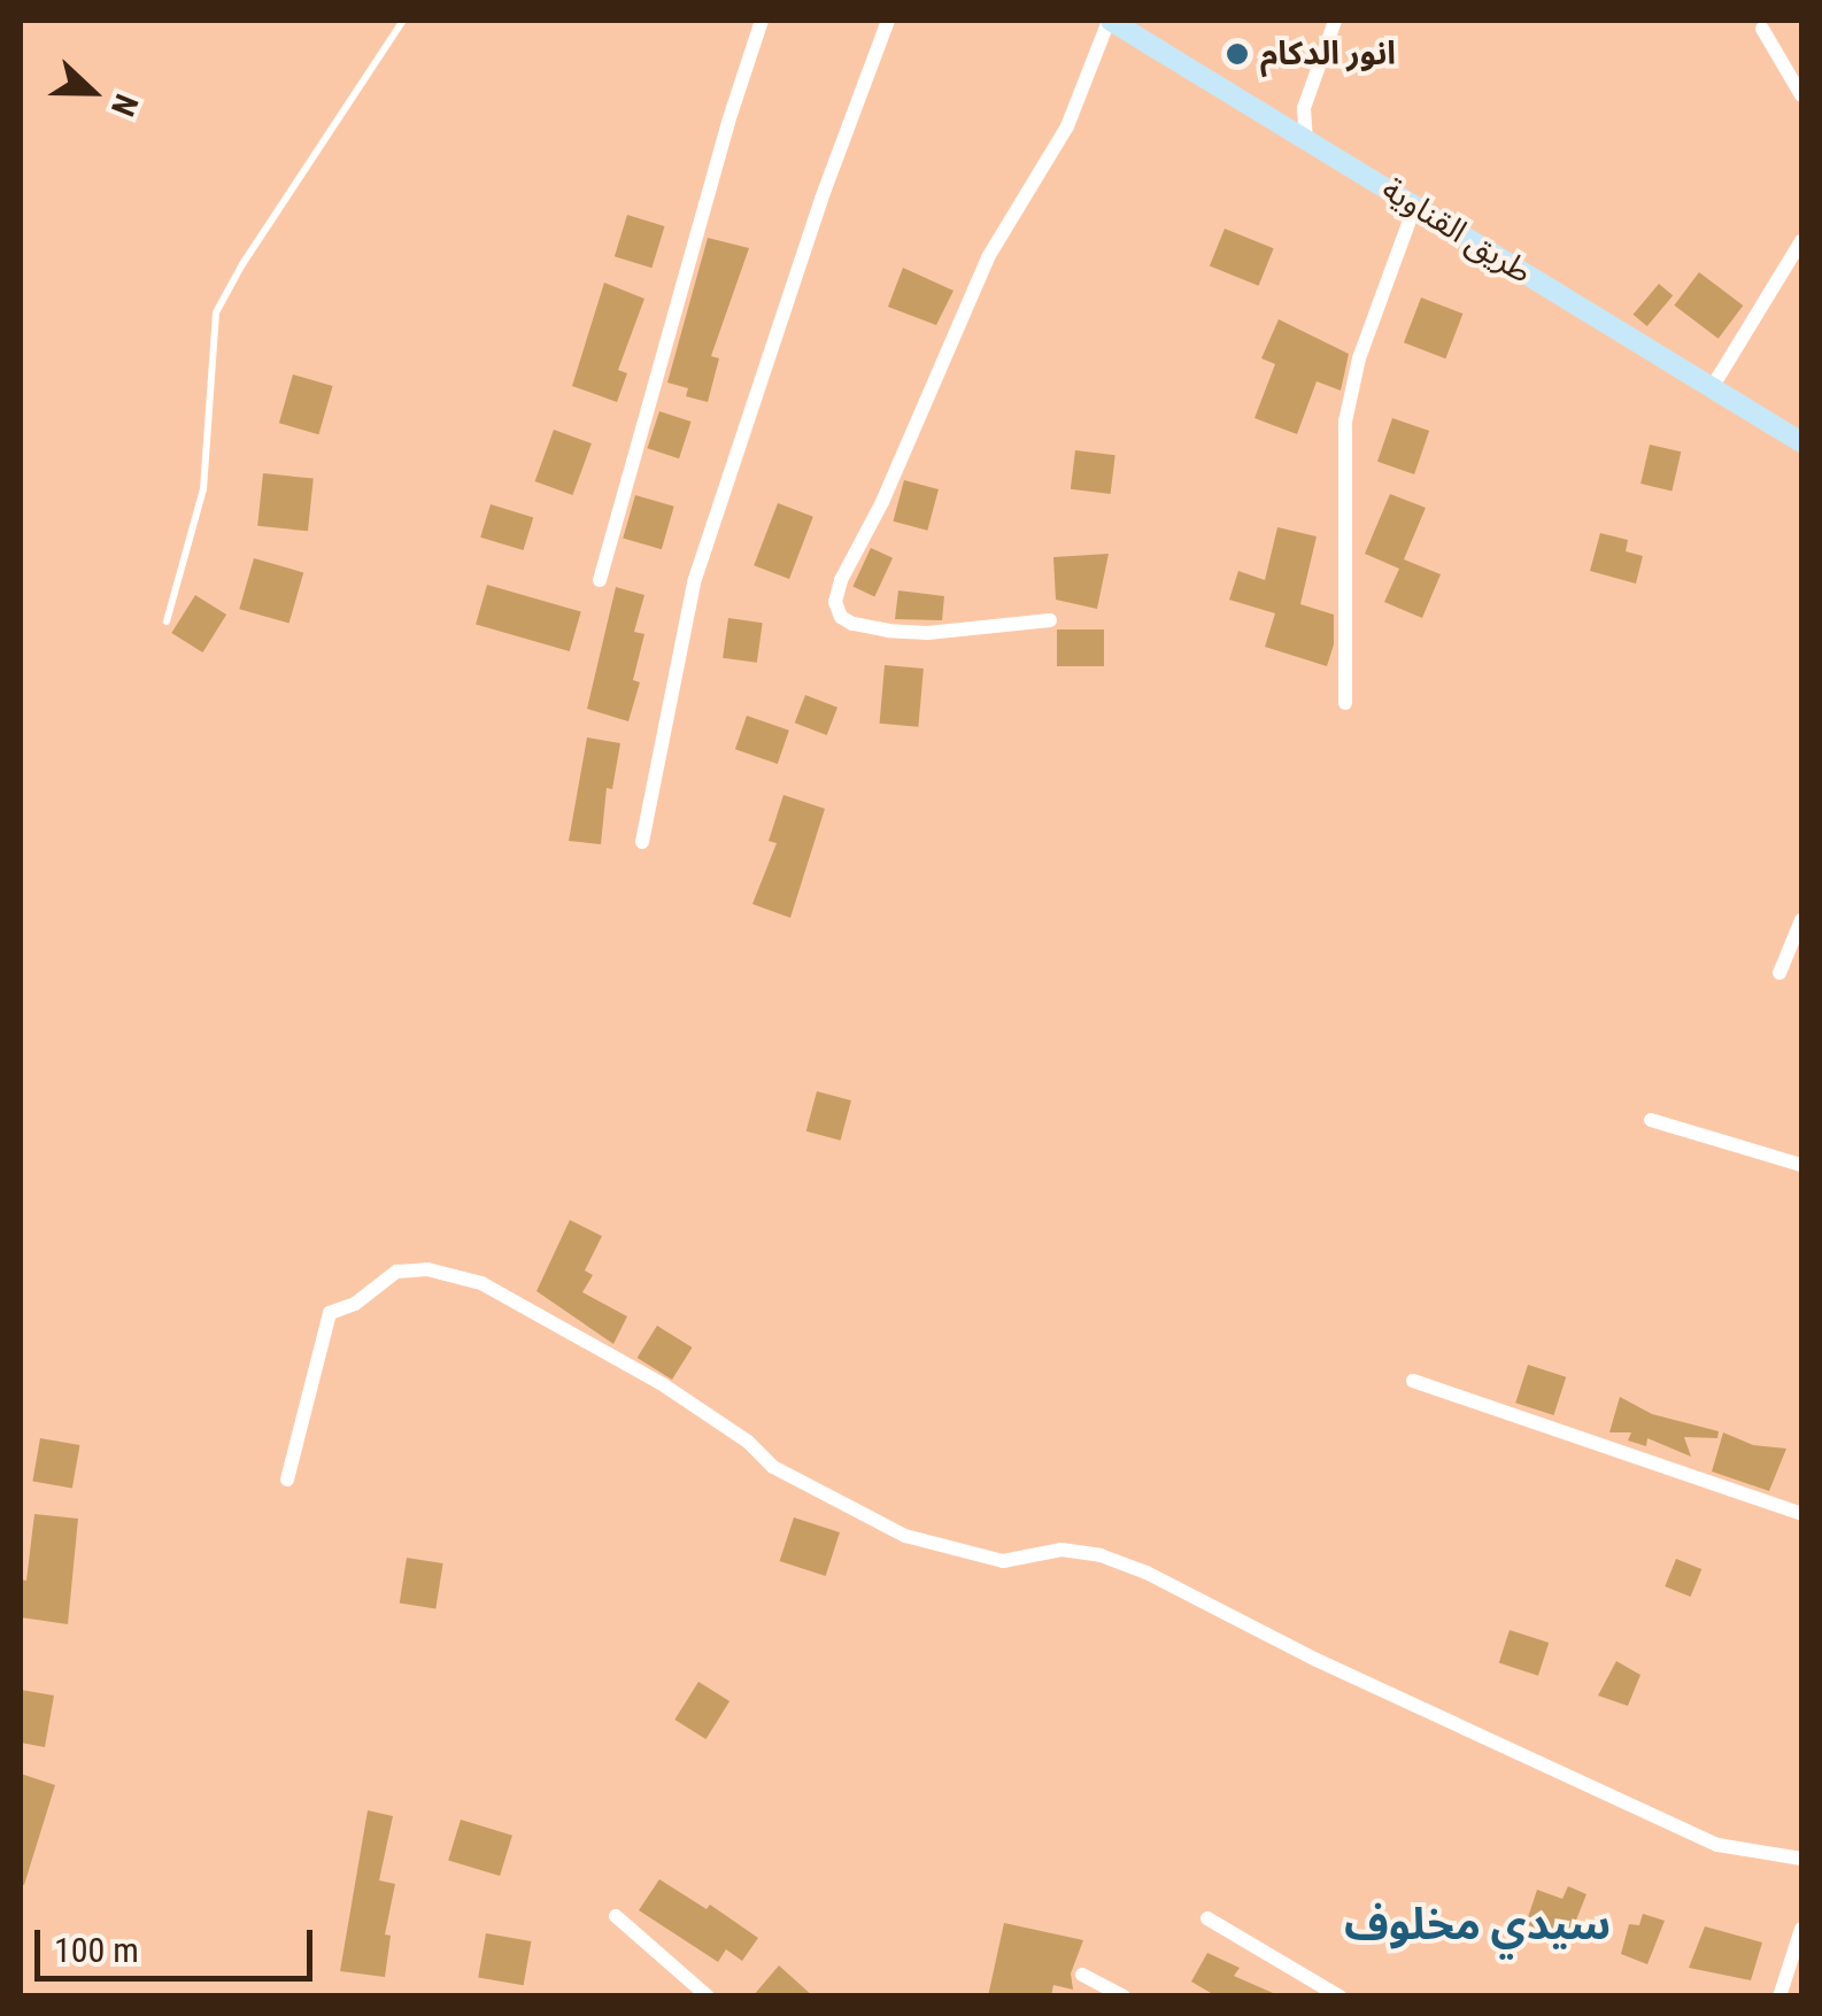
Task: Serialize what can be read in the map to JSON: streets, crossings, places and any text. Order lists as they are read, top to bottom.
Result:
{
  "streets": {
    "street": ["طريق القناوية"]
  },
  "districts": ["سيدي مخلوف"],
  "places": ["انور الدكام"],
  "scale_bar": "100 m",
  "north": "right"
}
